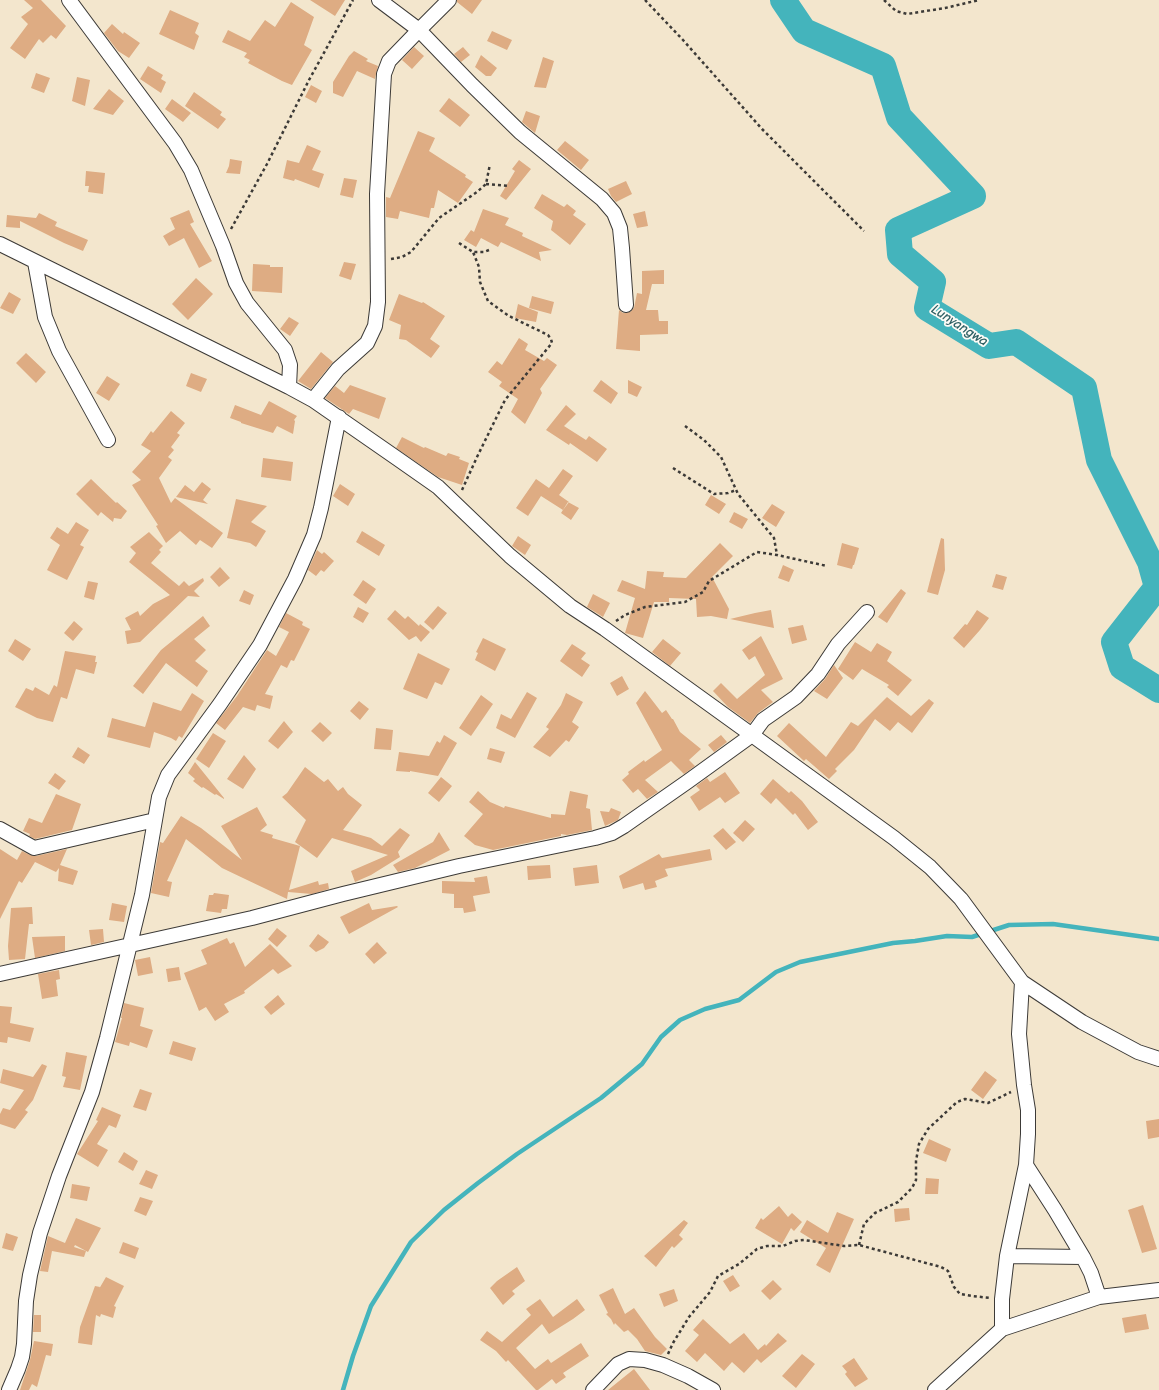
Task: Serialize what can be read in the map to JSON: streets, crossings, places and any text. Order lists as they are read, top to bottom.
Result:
{
  "water": ["Lunyangwa"]
}
